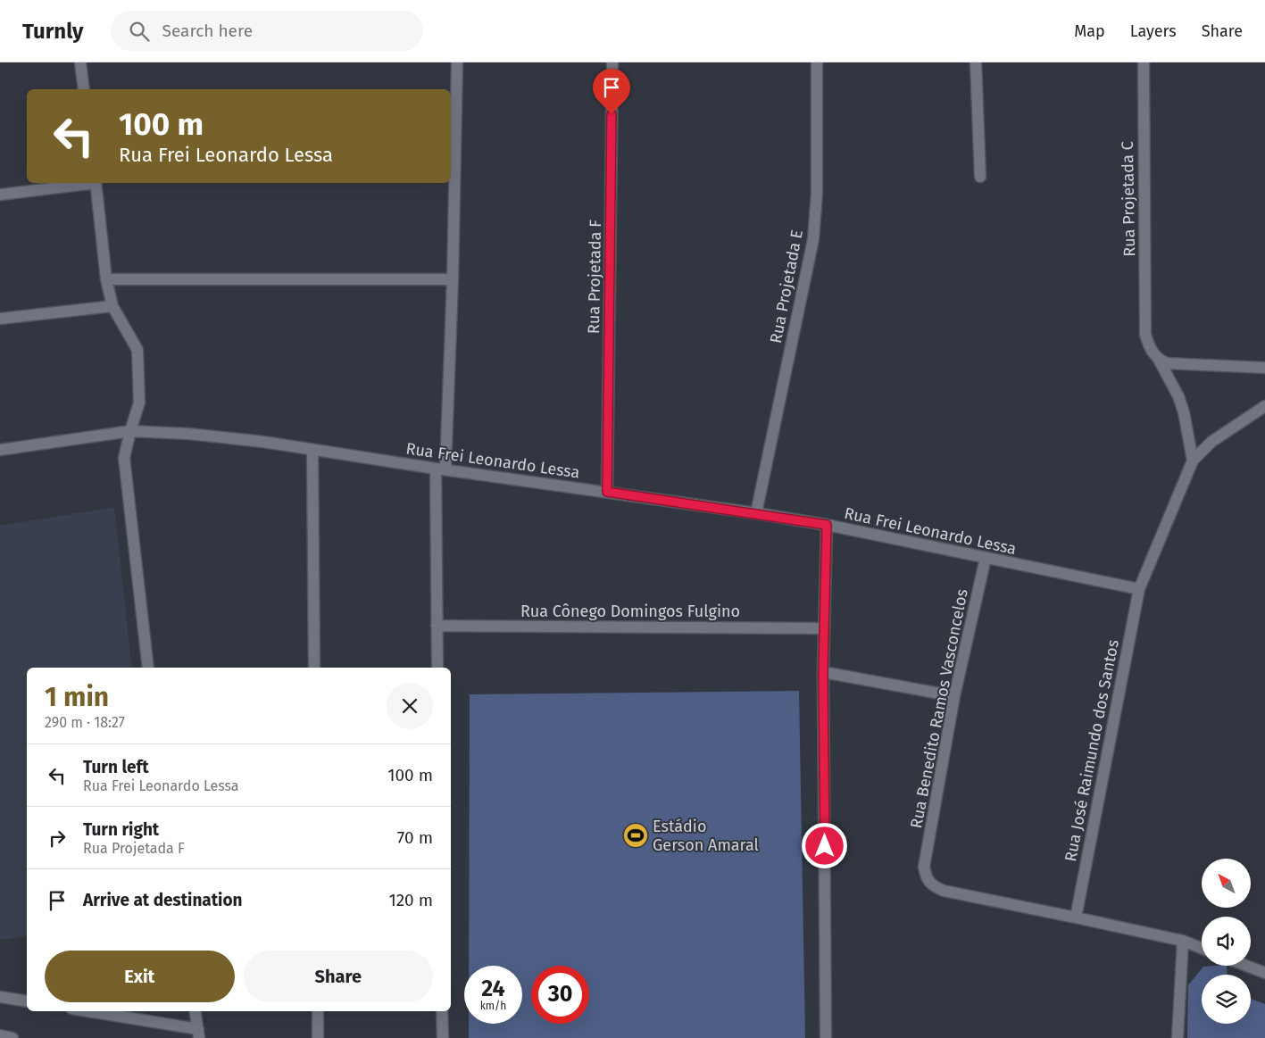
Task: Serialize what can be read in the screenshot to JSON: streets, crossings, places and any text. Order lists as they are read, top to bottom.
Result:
{
  "streets": {
    "street": [
      "Rua Projetada C",
      "Rua Projetada F",
      "Rua Projetada E",
      "Rua Frei Leonardo Lessa",
      "Rua Cônego Domingos Fulgino",
      "Rua Benedito Ramos Vasconcelos",
      "Rua José Raimundo dos Santos"
    ]
  },
  "crossings": [
    ["Rua Projetada F", "Rua Frei Leonardo Lessa"],
    ["Rua Projetada E", "Rua Frei Leonardo Lessa"],
    ["Rua Frei Leonardo Lessa", "Rua Benedito Ramos Vasconcelos"],
    ["Rua Frei Leonardo Lessa", "Rua José Raimundo dos Santos"],
    ["Rua Benedito Ramos Vasconcelos", "Rua José Raimundo dos Santos"]
  ],
  "places": {
    "sports": ["Estádio Gerson Amaral"]
  },
  "north": "top left",
  "page": {
    "header": "Turnly",
    "search": "Search here",
    "nav": ["Map", "Layers", "Share"],
    "turn": ["100 m", "Rua Frei Leonardo Lessa"],
    "heading": ["1 min", "290 m · 18:27"],
    "list": [
      {
        "name": "Turn left",
        "note": "Rua Frei Leonardo Lessa",
        "value": "100 m"
      },
      {
        "name": "Turn right",
        "note": "Rua Projetada F",
        "value": "70 m"
      },
      {
        "name": "Arrive at destination",
        "value": "120 m"
      }
    ],
    "buttons": ["Exit", "Share"],
    "speed": "24 km/h",
    "limit": "30"
  }
}
